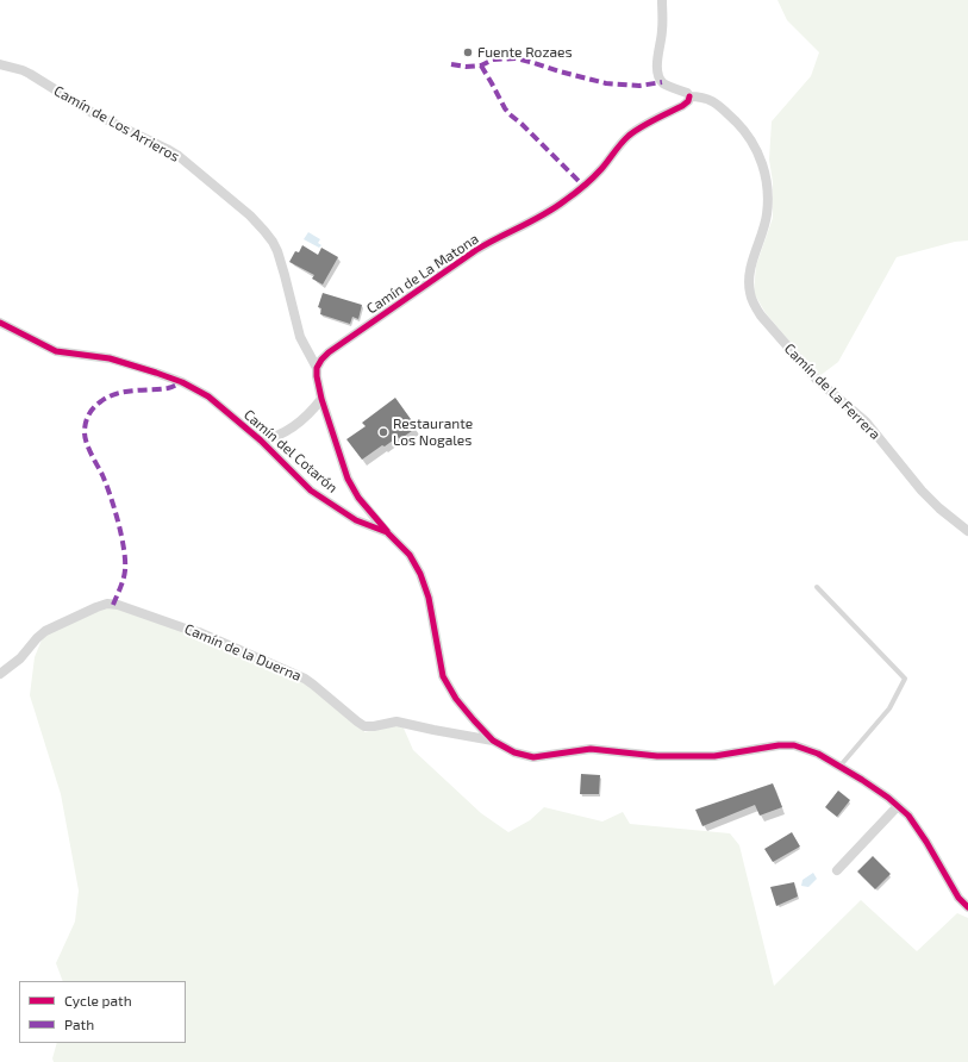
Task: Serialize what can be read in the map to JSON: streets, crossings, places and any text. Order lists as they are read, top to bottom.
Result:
{
  "streets": {
    "street": [
      "Camín de Los Arrieros",
      "Camín de La Matona",
      "Camín de La Ferrera",
      "Camín del Cotarón",
      "Camín de la Duerna"
    ]
  },
  "crossings": [
    ["Camín de Los Arrieros", "Camín de La Matona"],
    ["Camín de La Matona", "Camín de La Ferrera"],
    ["Camín del Cotarón", "Camín de la Duerna"]
  ],
  "places": ["Fuente Rozaes", "Restaurante Los Nogales"],
  "legend": ["Cycle path", "Path"]
}
